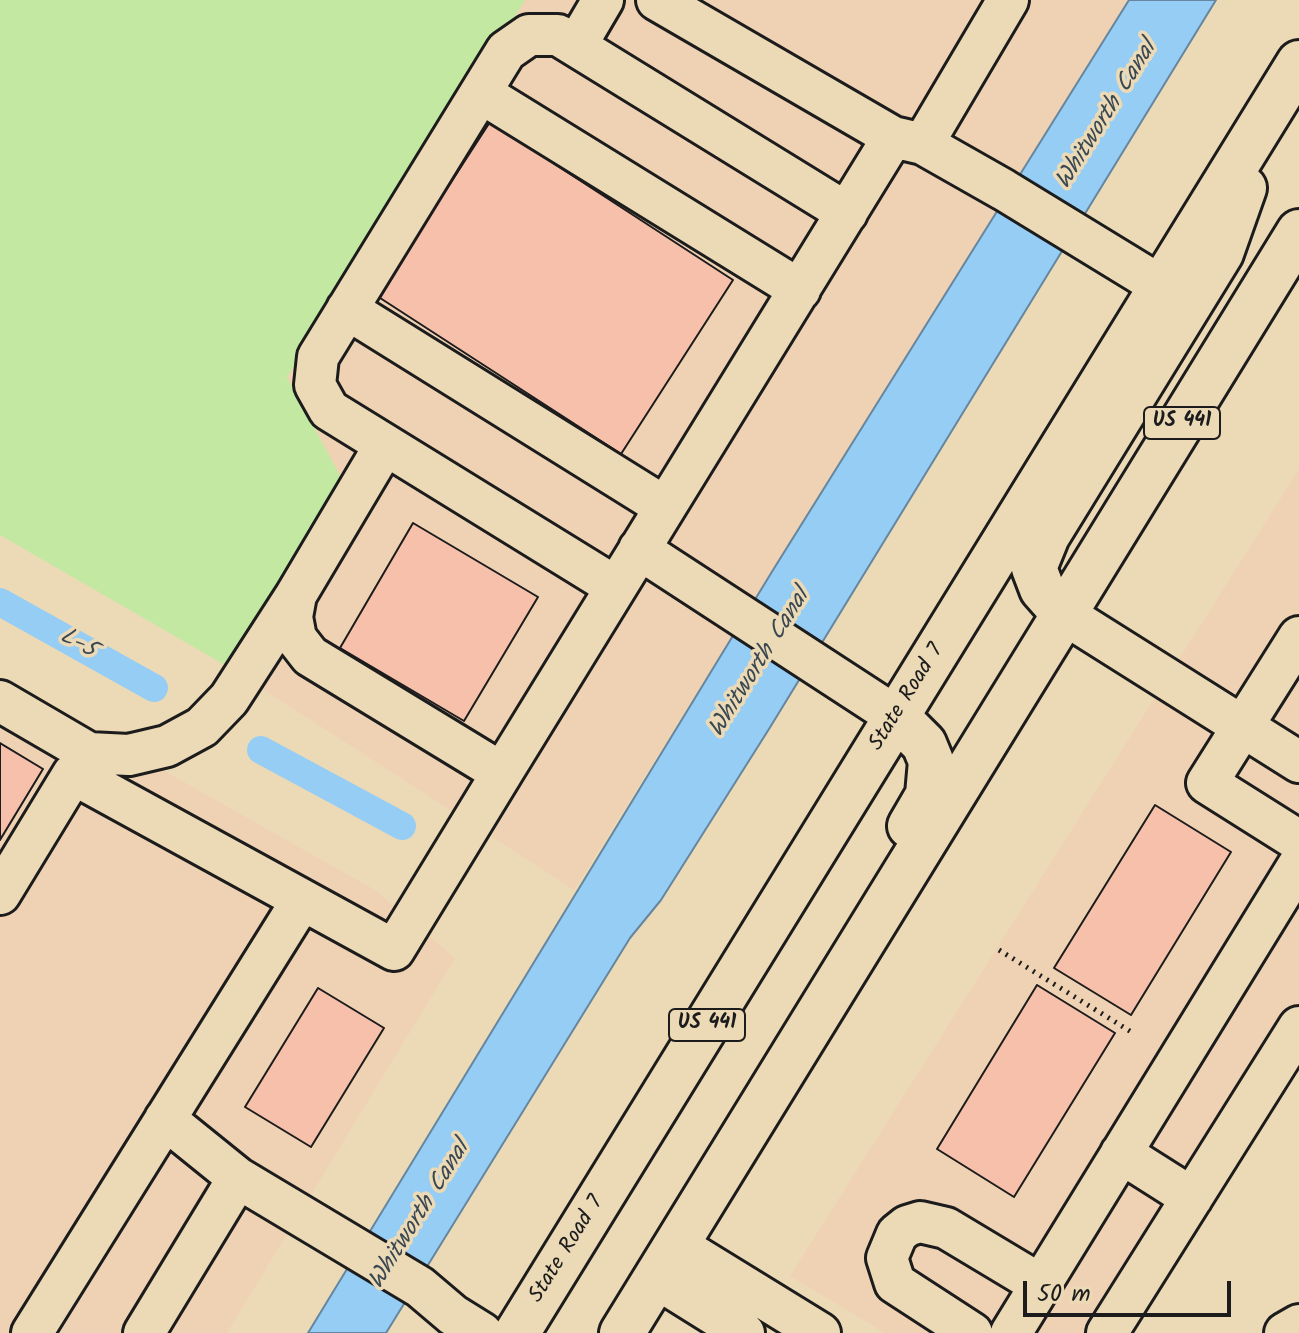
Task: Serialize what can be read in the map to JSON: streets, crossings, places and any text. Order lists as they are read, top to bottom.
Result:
{
  "streets": {
    "main road": ["US 441", "State Road 7"]
  },
  "water": ["Whitworth Canal", "L-5"],
  "scale_bar": "50 m"
}
